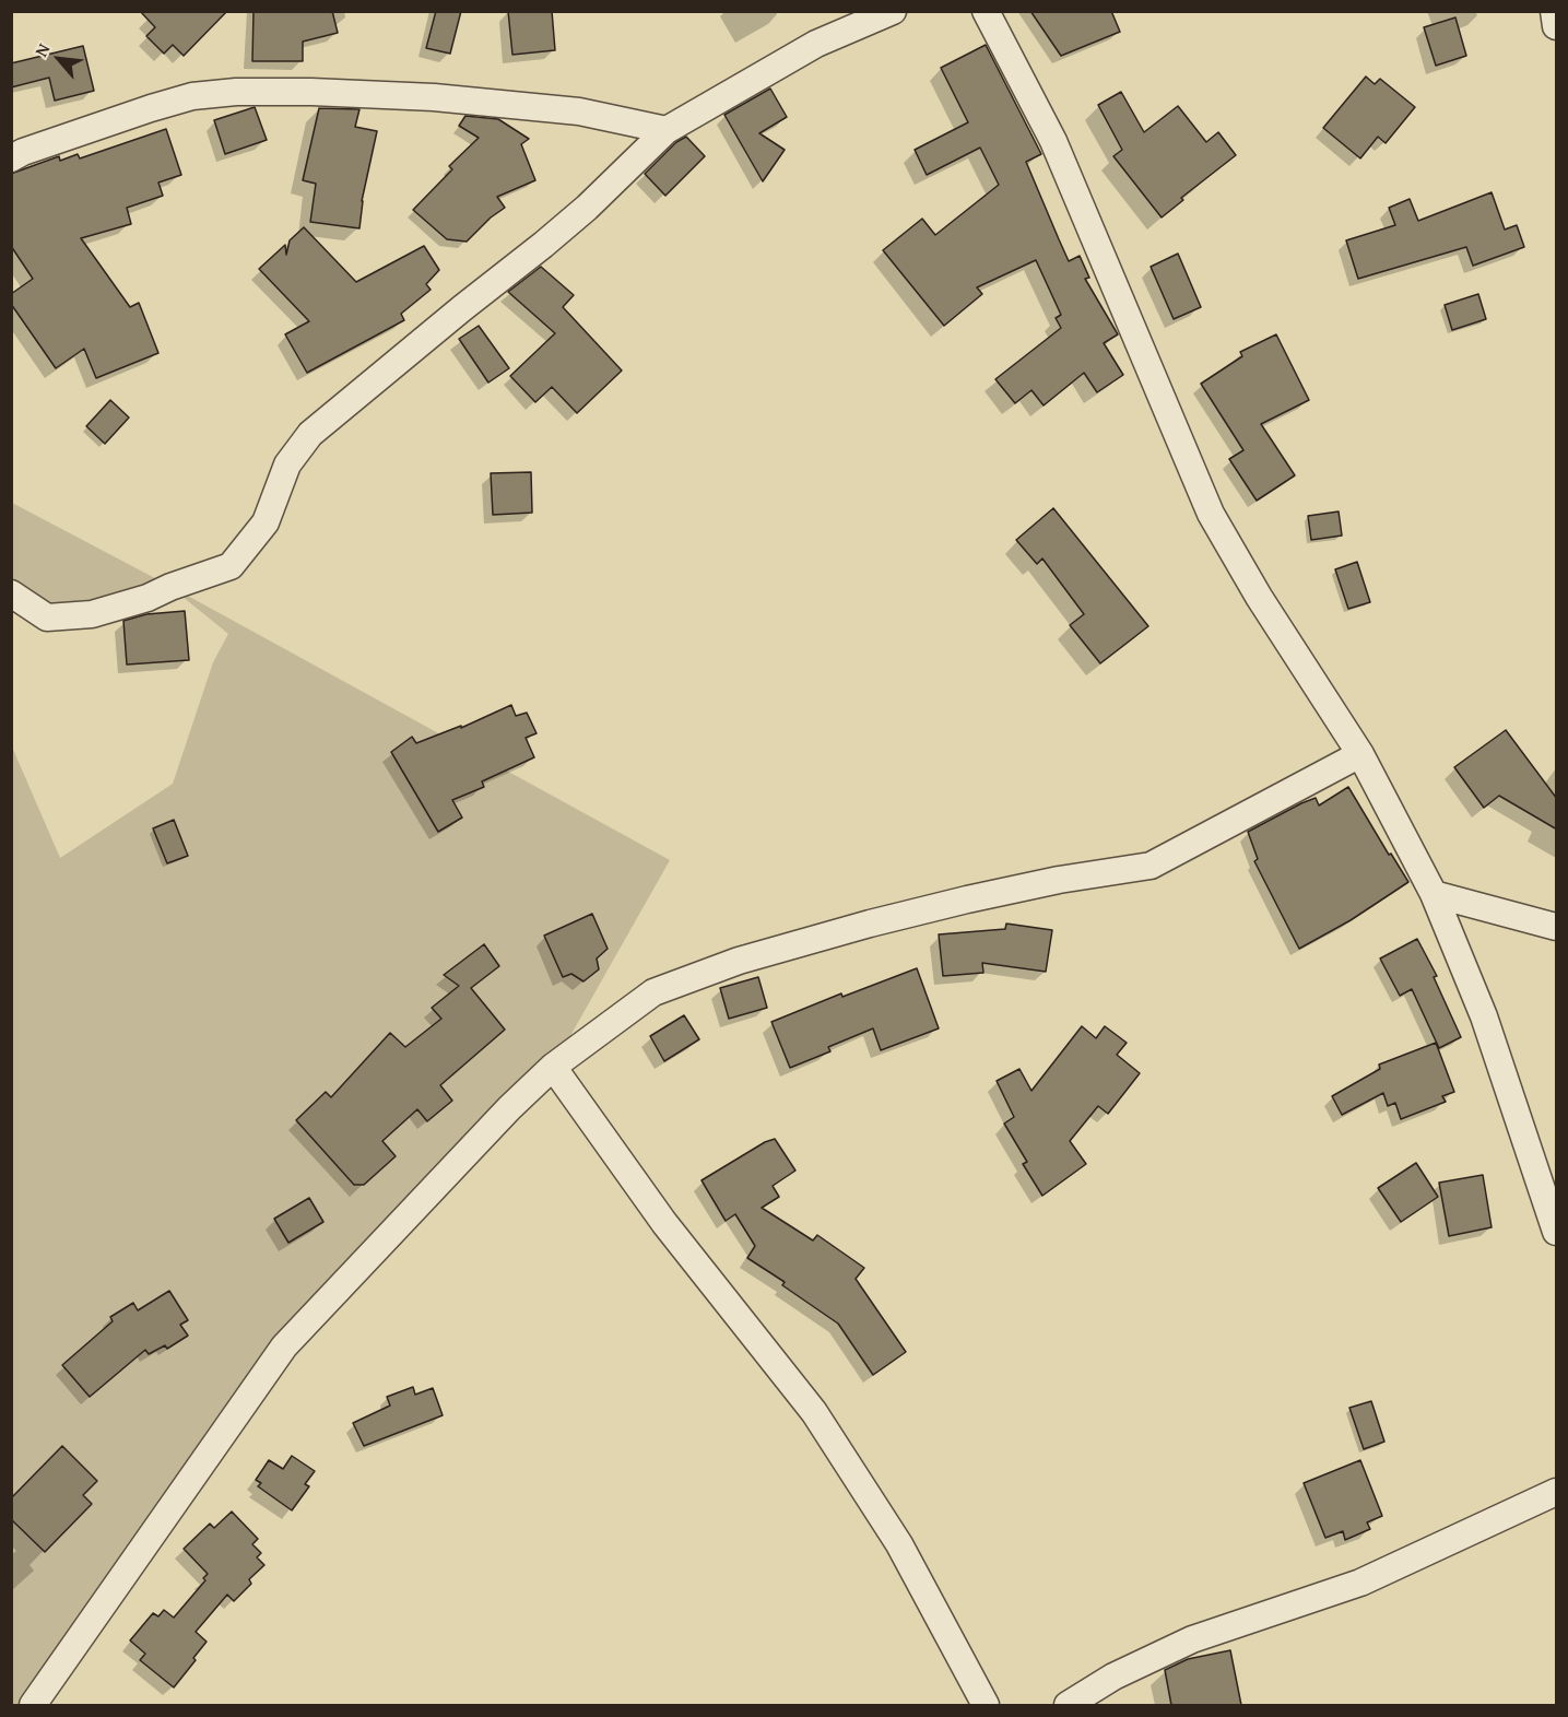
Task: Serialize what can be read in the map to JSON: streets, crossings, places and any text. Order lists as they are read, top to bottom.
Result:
{
  "north": "top left"
}
